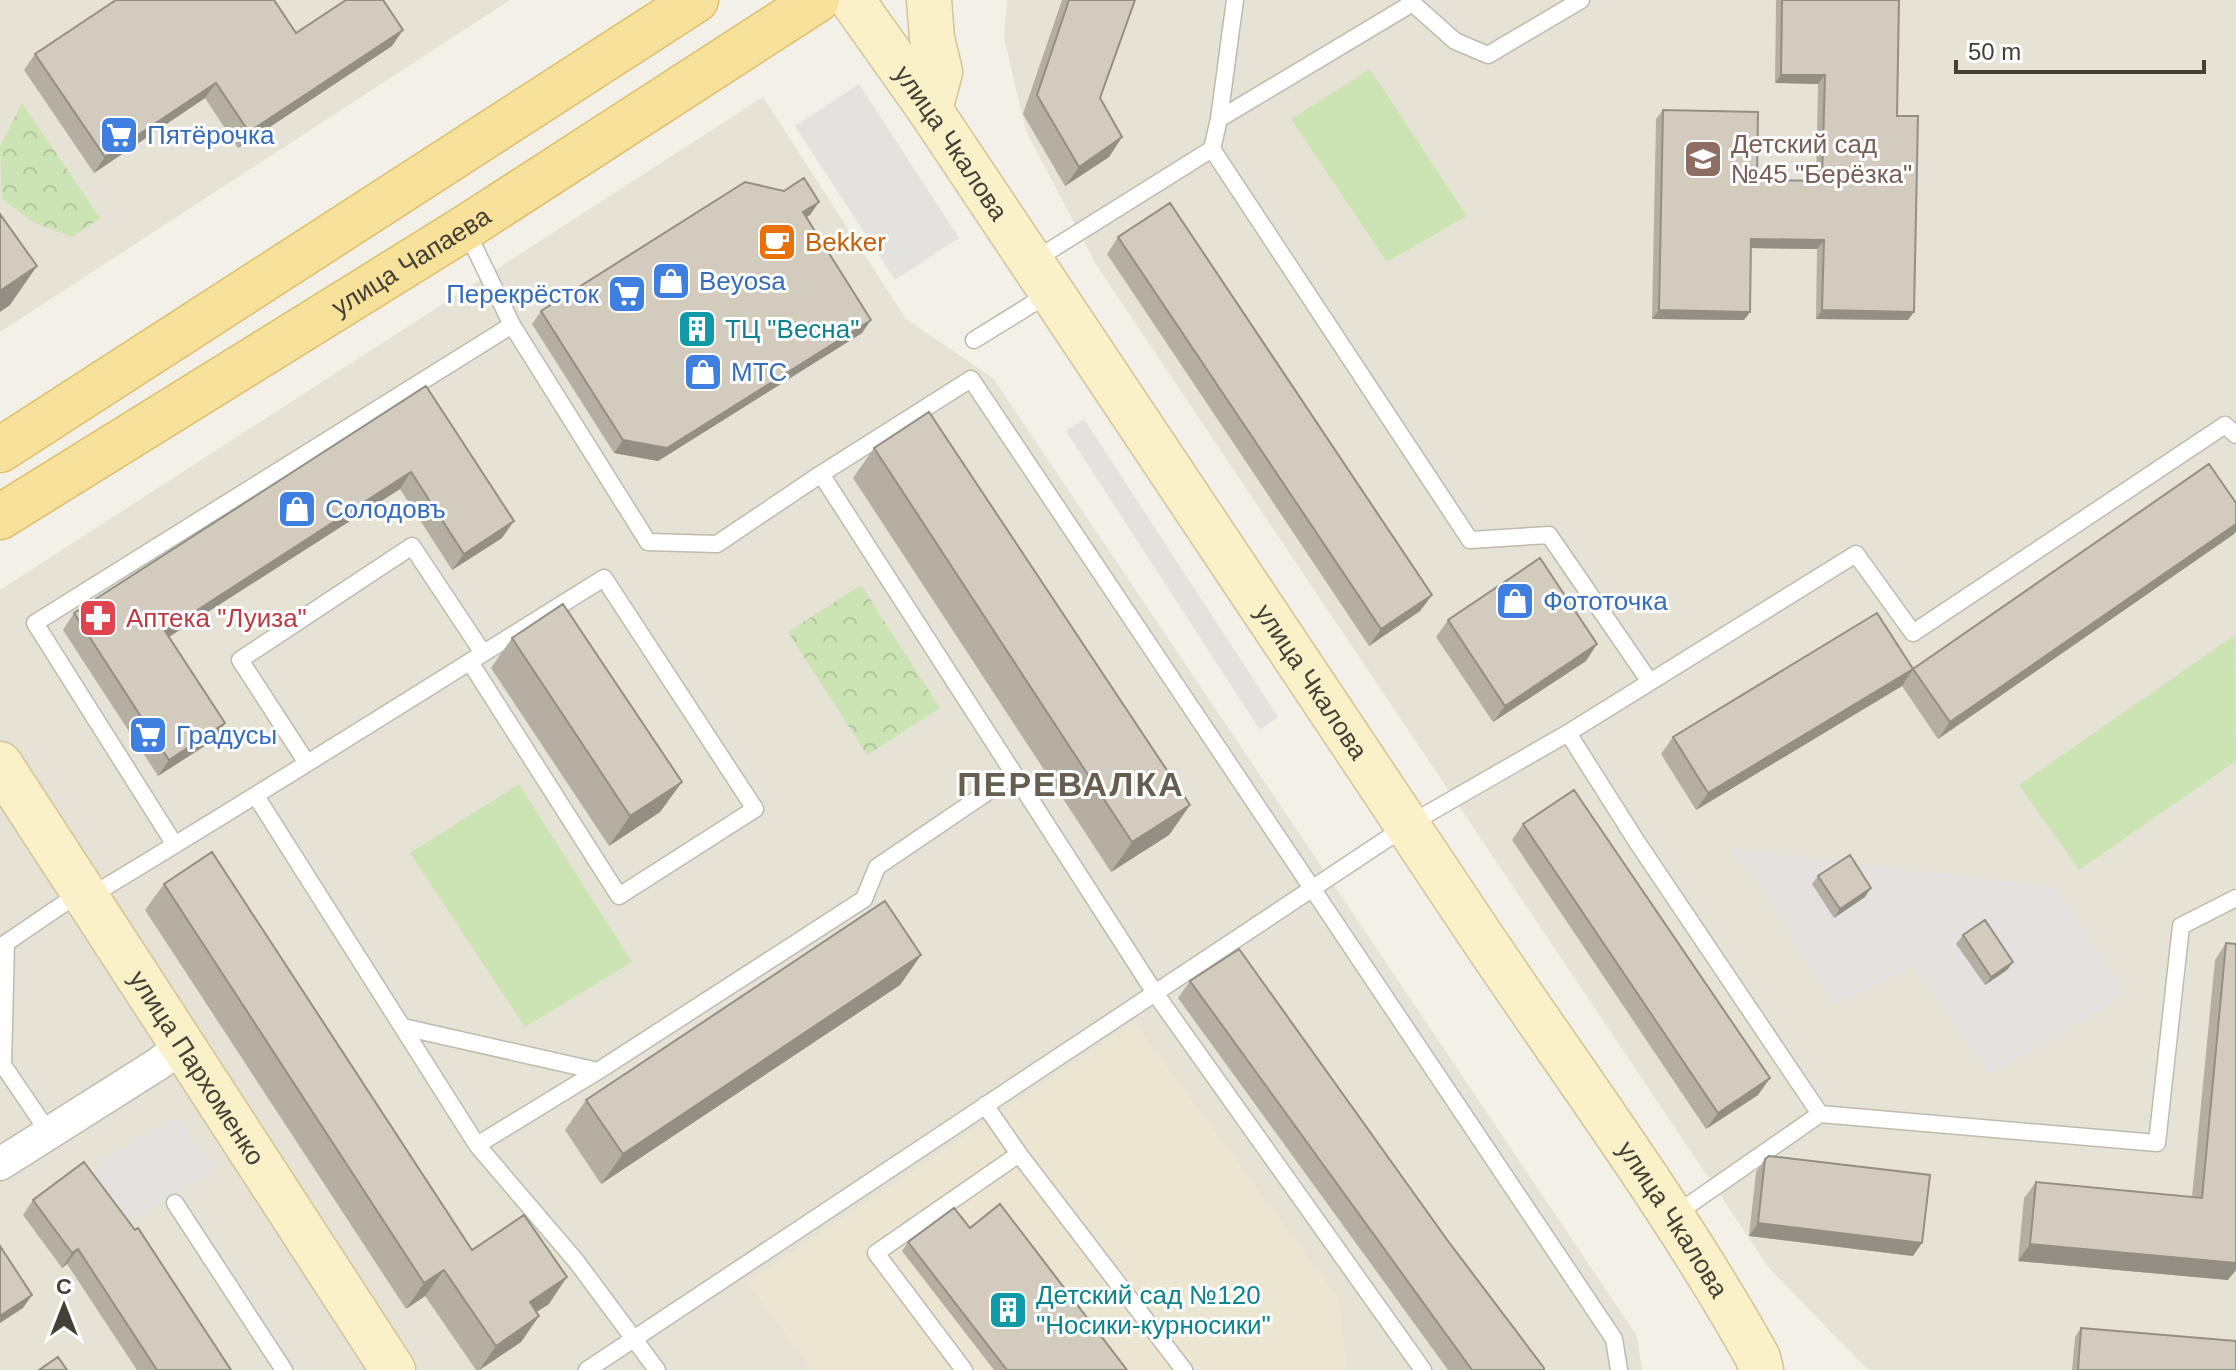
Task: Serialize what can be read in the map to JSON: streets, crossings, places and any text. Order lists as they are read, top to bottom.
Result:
{
  "streets": {
    "main road": ["улица Чкалова", "улица Чапаева", "улица Пархоменко"]
  },
  "districts": ["ПЕРЕВАЛКА"],
  "places": {
    "supermarket": ["Пятёрочка", "Перекрёсток", "Градусы"],
    "school or university": ["Детский сад №45 \"Берёзка\""],
    "cafe": ["Bekker"],
    "shop": [
      "Beyosa",
      "МТС",
      "Солодовъ",
      "Фототочка"
    ],
    "building": ["ТЦ \"Весна\"", "Детский сад №120 \"Носики-курносики\""],
    "pharmacy": ["Аптека \"Луиза\""]
  },
  "scale_bar": "50 m",
  "north": "top"
}
